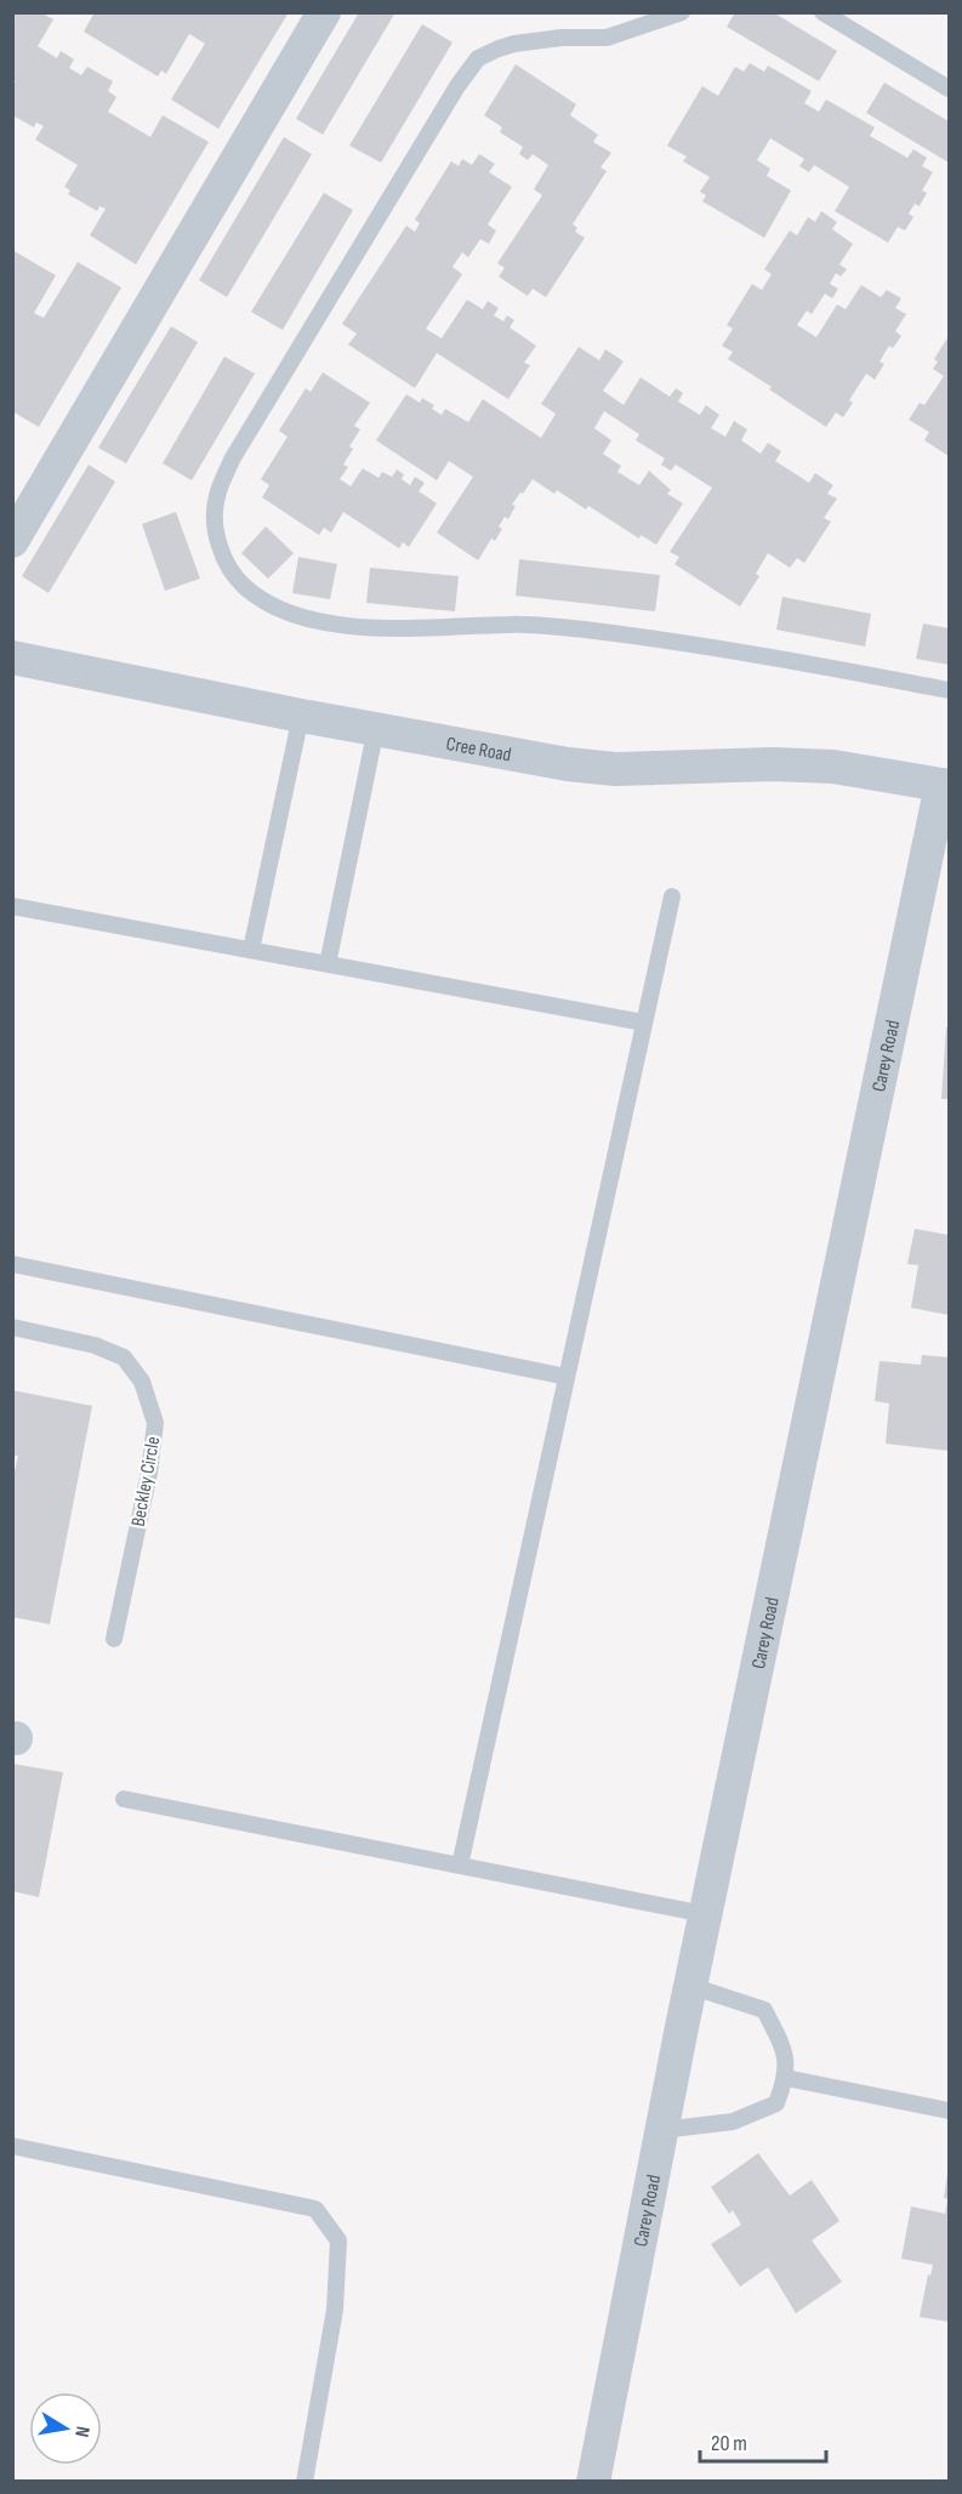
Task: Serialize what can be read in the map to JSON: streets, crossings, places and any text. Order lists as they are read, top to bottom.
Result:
{
  "streets": {
    "street": ["Cree Road", "Carey Road"],
    "lane": ["Beckley Circle"]
  },
  "crossings": [
    ["Cree Road", "Carey Road"]
  ],
  "scale_bar": "20 m",
  "north": "right"
}
